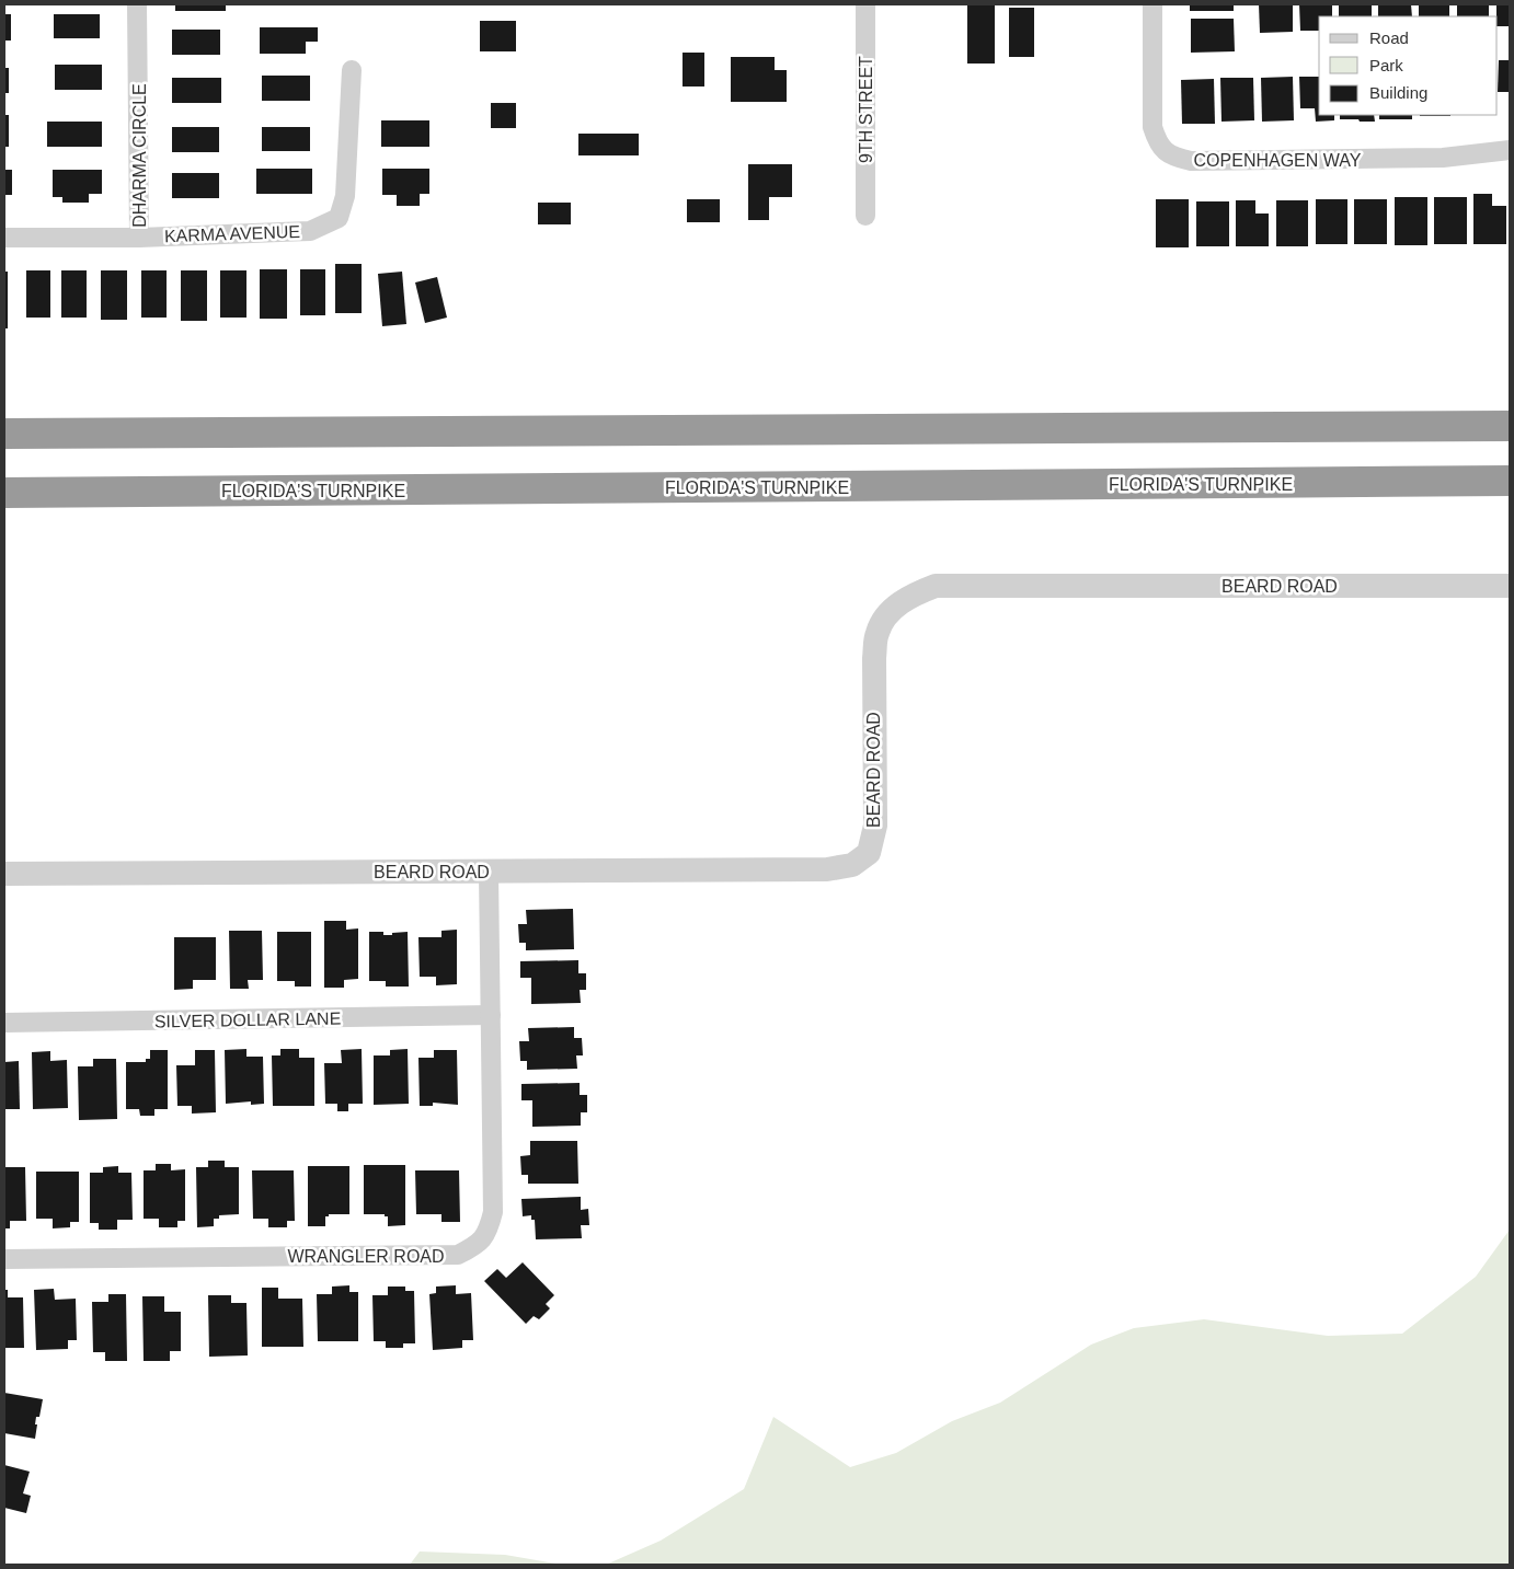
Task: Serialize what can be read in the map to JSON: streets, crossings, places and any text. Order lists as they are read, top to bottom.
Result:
{
  "streets": {
    "highway": ["FLORIDA'S TURNPIKE"],
    "street": [
      "9TH STREET",
      "DHARMA CIRCLE",
      "COPENHAGEN WAY",
      "KARMA AVENUE",
      "BEARD ROAD",
      "SILVER DOLLAR LANE",
      "WRANGLER ROAD"
    ]
  },
  "crossings": [
    ["DHARMA CIRCLE", "KARMA AVENUE"],
    ["BEARD ROAD", "WRANGLER ROAD"],
    ["SILVER DOLLAR LANE", "WRANGLER ROAD"]
  ],
  "legend": ["Road", "Park", "Building"]
}
